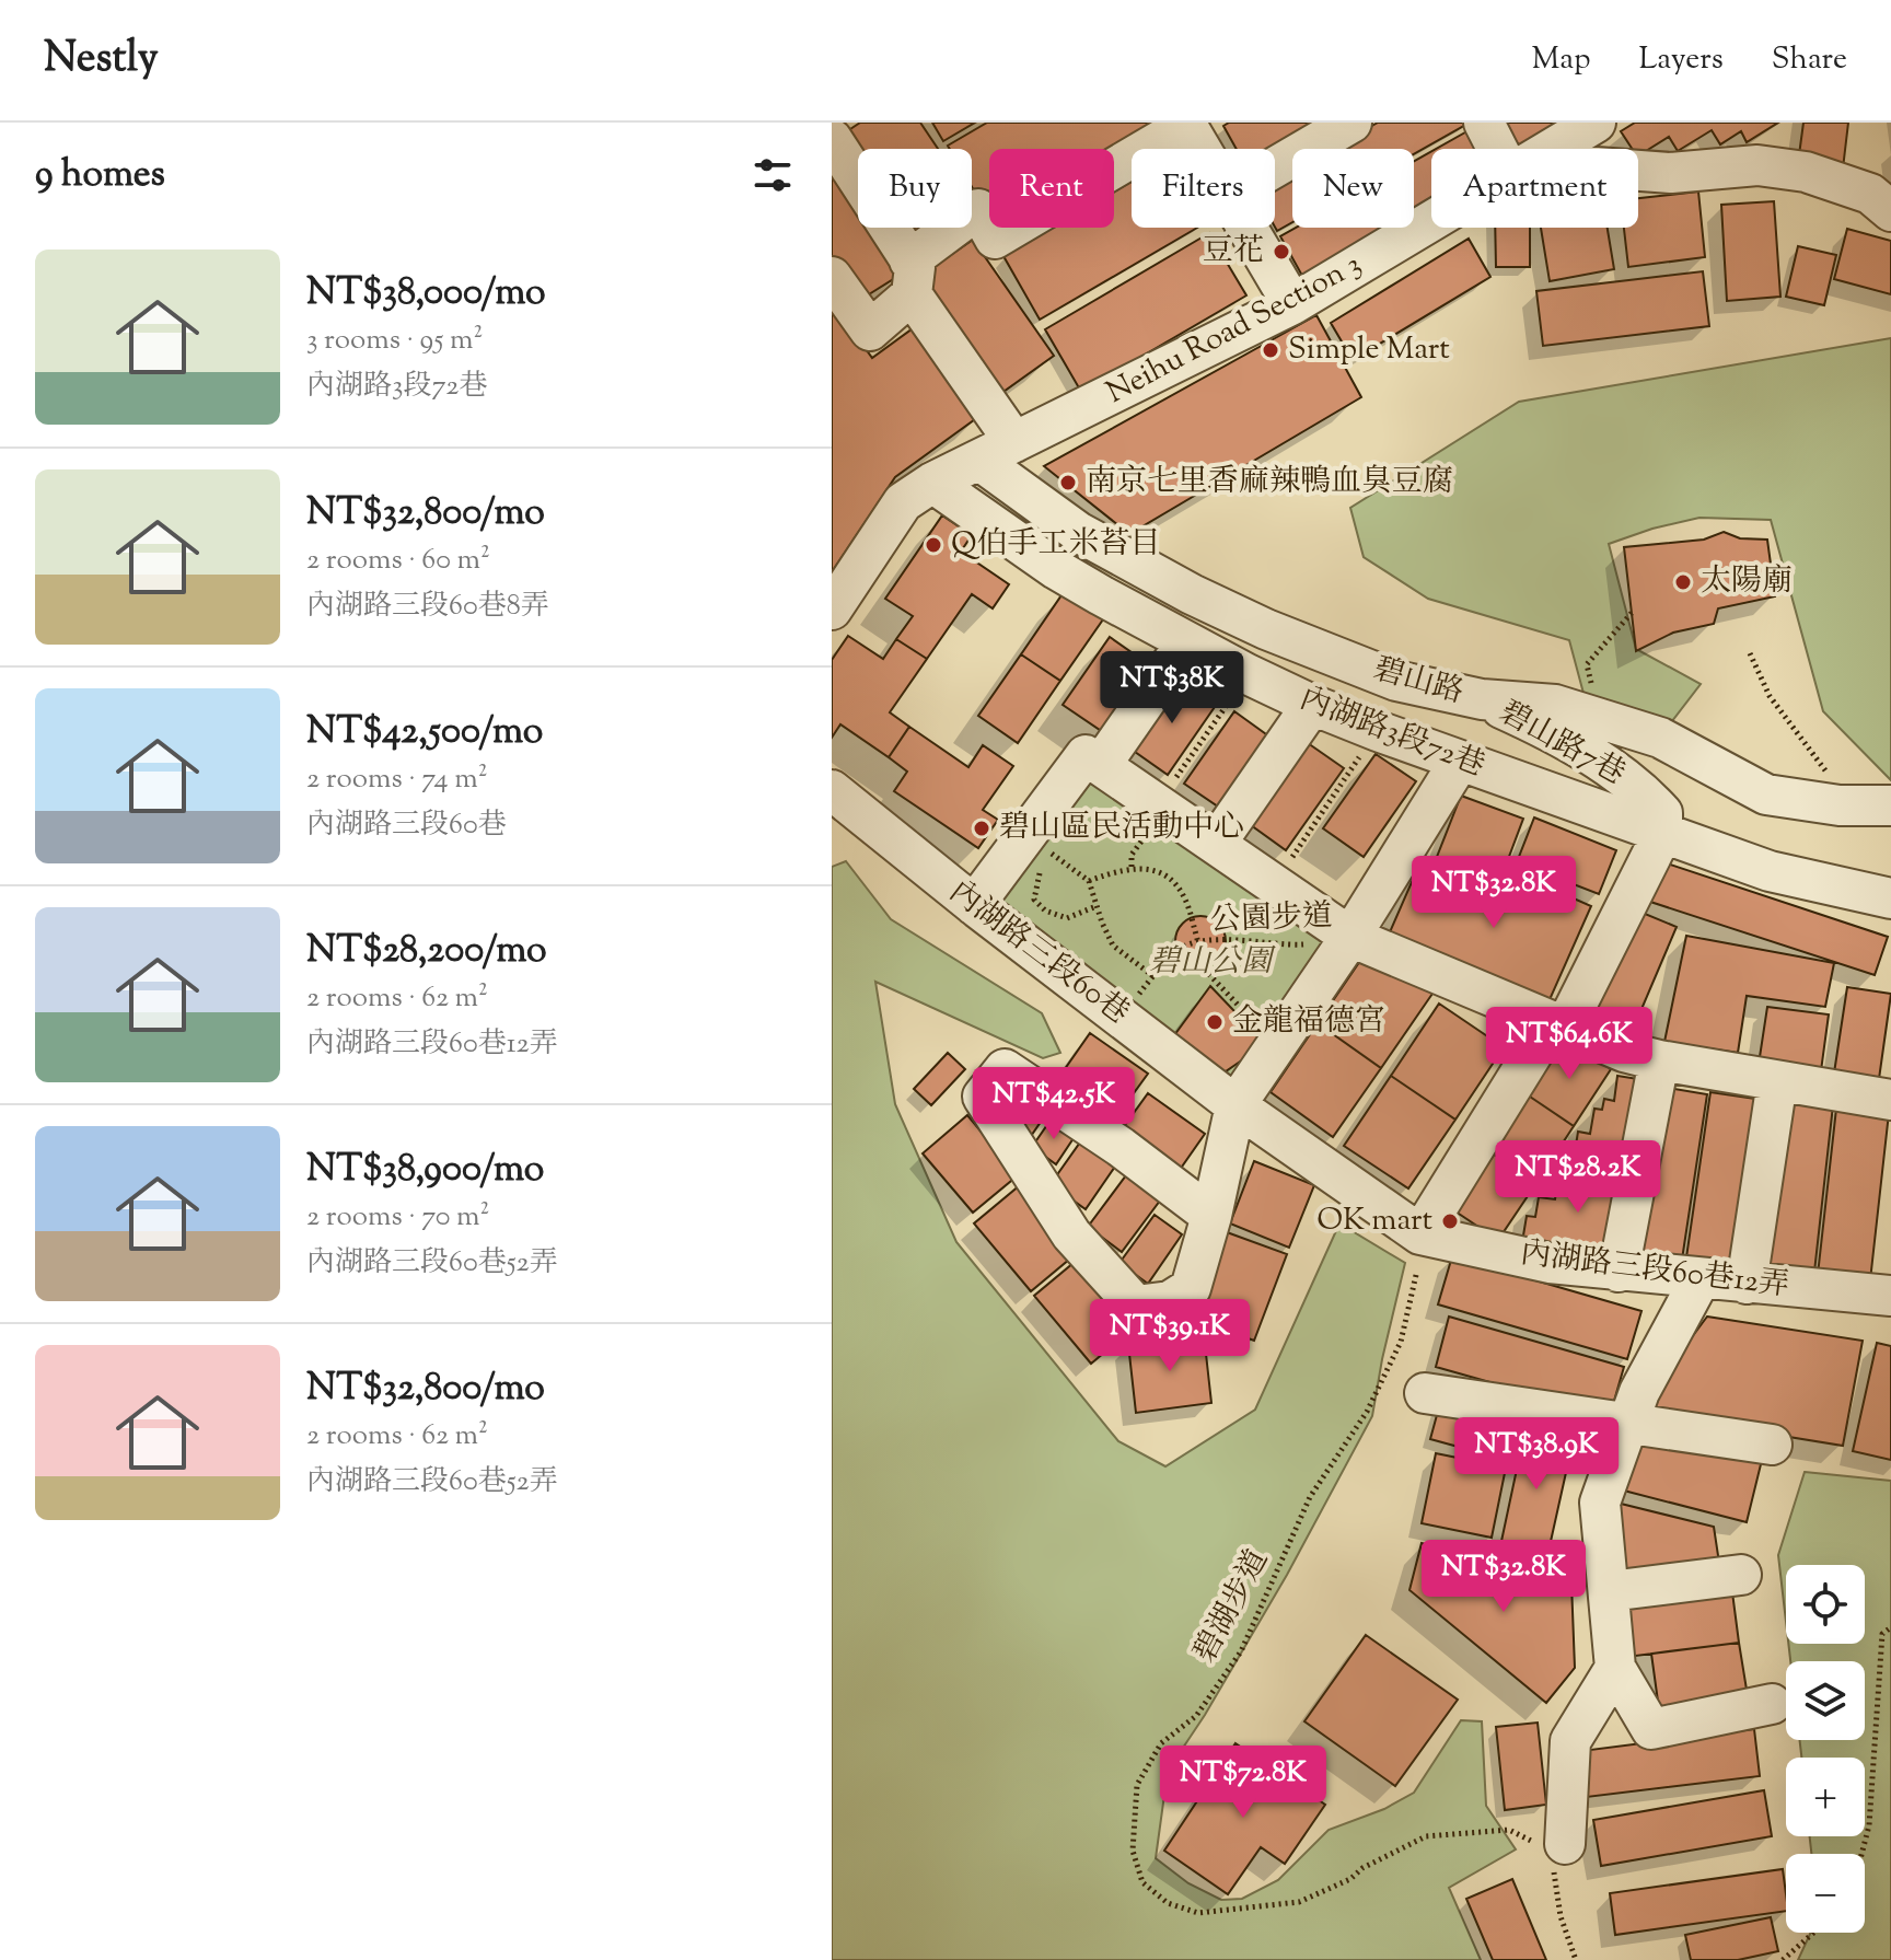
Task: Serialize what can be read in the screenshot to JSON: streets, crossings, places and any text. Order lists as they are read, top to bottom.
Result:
{
  "streets": {
    "street": [
      "Neihu Road Section 3",
      "碧山路",
      "內湖路3段72巷",
      "碧山路7巷",
      "內湖路三段60巷",
      "內湖路三段60巷12弄"
    ],
    "path": ["公園步道", "碧湖步道"]
  },
  "crossings": [
    ["Neihu Road Section 3", "碧山路"],
    ["Neihu Road Section 3", "內湖路3段72巷"],
    ["碧山路", "碧山路7巷"],
    ["內湖路3段72巷", "碧山路7巷"],
    ["公園步道", "內湖路三段60巷"],
    ["內湖路三段60巷", "內湖路三段60巷12弄"]
  ],
  "parks": ["碧山公園"],
  "places": [
    "豆花",
    "Simple Mart",
    "南京七里香麻辣鴨血臭豆腐",
    "Q伯手工米苔目",
    "太陽廟",
    "碧山區民活動中心",
    "金龍福德宮",
    "OK mart"
  ],
  "page": {
    "header": "Nestly",
    "nav": ["Map", "Layers", "Share"],
    "heading": "9 homes",
    "chip": [
      "Buy",
      "Rent",
      "Filters",
      "New",
      "Apartment"
    ],
    "list": [
      {
        "name": "NT$38,000/mo",
        "note": "3 rooms · 95 m² · 內湖路3段72巷"
      },
      {
        "name": "NT$32,800/mo",
        "note": "2 rooms · 60 m² · 內湖路三段60巷8弄"
      },
      {
        "name": "NT$42,500/mo",
        "note": "2 rooms · 74 m² · 內湖路三段60巷"
      },
      {
        "name": "NT$28,200/mo",
        "note": "2 rooms · 62 m² · 內湖路三段60巷12弄"
      },
      {
        "name": "NT$38,900/mo",
        "note": "2 rooms · 70 m² · 內湖路三段60巷52弄"
      },
      {
        "name": "NT$32,800/mo",
        "note": "2 rooms · 62 m² · 內湖路三段60巷52弄"
      }
    ],
    "price": [
      "NT$38K",
      "NT$32.8K",
      "NT$64.6K",
      "NT$42.5K",
      "NT$28.2K",
      "NT$39.1K",
      "NT$38.9K",
      "NT$32.8K",
      "NT$72.8K"
    ],
    "map_buttons": ["+", "−"]
  }
}
